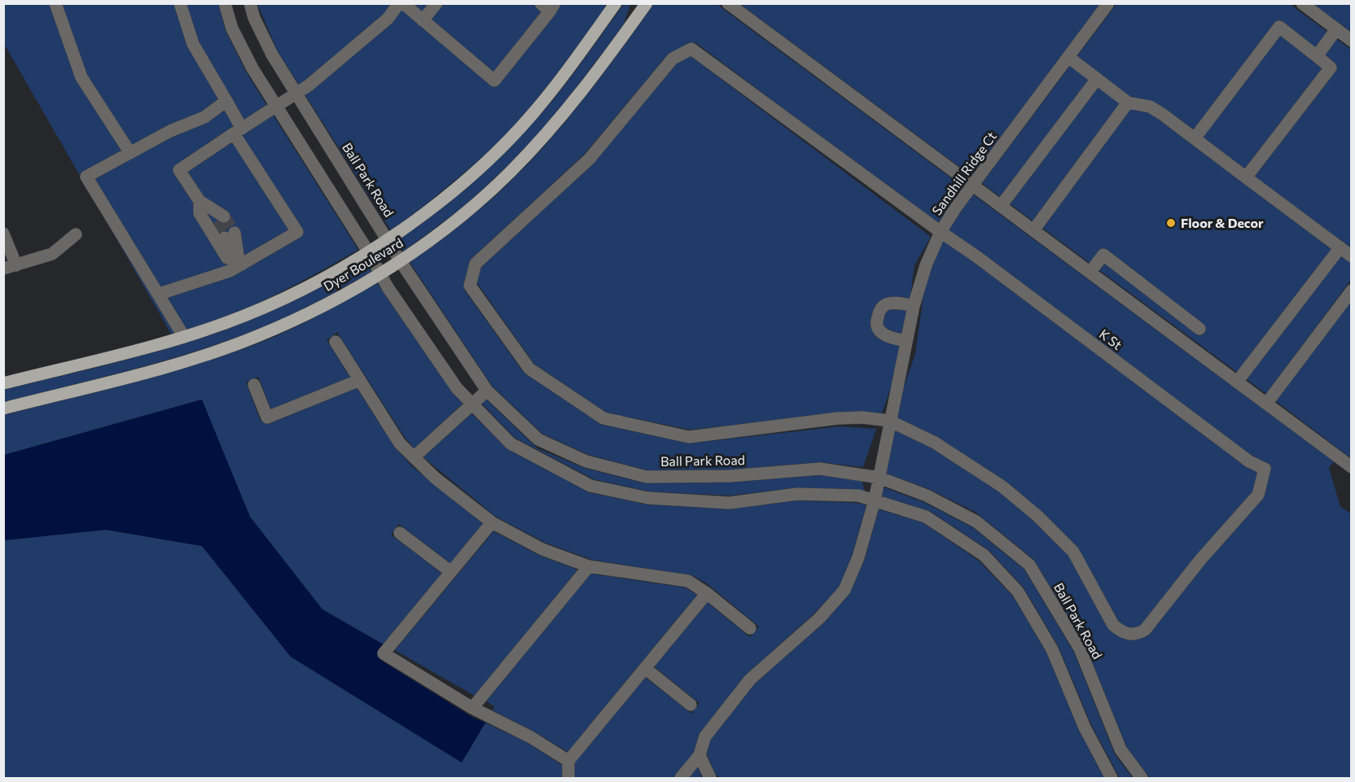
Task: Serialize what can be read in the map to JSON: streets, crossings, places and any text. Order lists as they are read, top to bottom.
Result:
{
  "streets": {
    "main road": ["Dyer Boulevard"],
    "street": ["Sandhill Ridge Ct", "Ball Park Road", "K St"]
  },
  "crossings": [
    ["Sandhill Ridge Ct", "Ball Park Road"],
    ["Sandhill Ridge Ct", "K St"],
    ["Ball Park Road", "Dyer Boulevard"]
  ],
  "places": ["Floor & Decor"]
}
